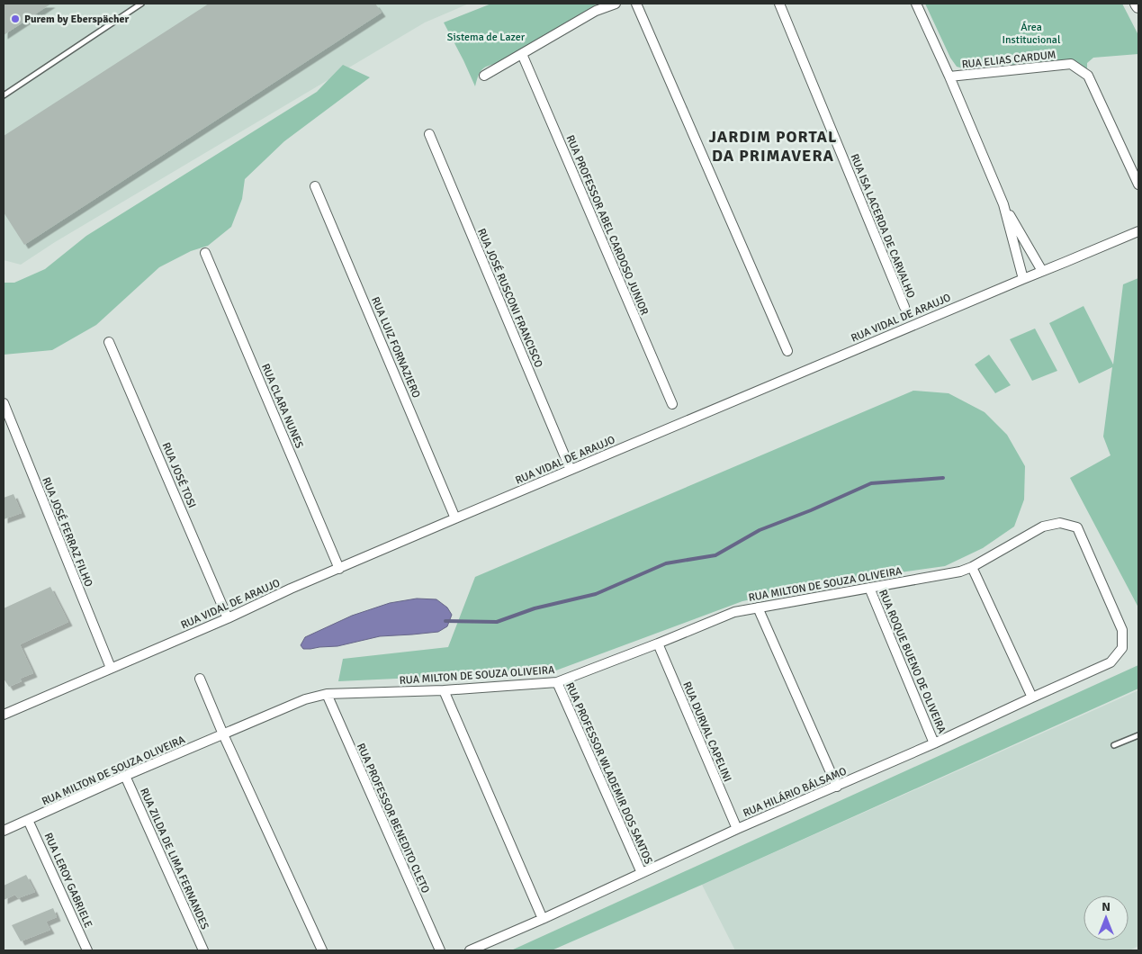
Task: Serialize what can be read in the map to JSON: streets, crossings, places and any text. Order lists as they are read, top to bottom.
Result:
{
  "streets": {
    "street": [
      "RUA ELIAS CARDUM",
      "RUA PROFESSOR ABEL CARDOSO JUNIOR",
      "RUA ISA LACERDA DE CARVALHO",
      "RUA JOSÉ RUSCONI FRANCISCO",
      "RUA VIDAL DE ARAUJO",
      "RUA LUIZ FORNAZIERO",
      "RUA CLARA NUNES",
      "RUA JOSÉ TOSI",
      "RUA JOSÉ FERRAZ FILHO",
      "RUA MILTON DE SOUZA OLIVEIRA",
      "RUA ROQUE BUENO DE OLIVEIRA",
      "RUA DURVAL CAPELINI",
      "RUA PROFESSOR WLADEMIR DOS SANTOS",
      "RUA HILÁRIO BÁLSAMO",
      "RUA PROFESSOR BENEDITO CLETO",
      "RUA ZILDA DE LIMA FERNANDES",
      "RUA LEROY GABRIELE"
    ]
  },
  "crossings": [
    ["RUA JOSÉ RUSCONI FRANCISCO", "RUA VIDAL DE ARAUJO"],
    ["RUA VIDAL DE ARAUJO", "RUA LUIZ FORNAZIERO"],
    ["RUA VIDAL DE ARAUJO", "RUA CLARA NUNES"],
    ["RUA VIDAL DE ARAUJO", "RUA JOSÉ TOSI"],
    ["RUA VIDAL DE ARAUJO", "RUA JOSÉ FERRAZ FILHO"],
    ["RUA MILTON DE SOUZA OLIVEIRA", "RUA ROQUE BUENO DE OLIVEIRA"],
    ["RUA MILTON DE SOUZA OLIVEIRA", "RUA DURVAL CAPELINI"],
    ["RUA MILTON DE SOUZA OLIVEIRA", "RUA PROFESSOR WLADEMIR DOS SANTOS"],
    ["RUA MILTON DE SOUZA OLIVEIRA", "RUA HILÁRIO BÁLSAMO"],
    ["RUA MILTON DE SOUZA OLIVEIRA", "RUA PROFESSOR BENEDITO CLETO"],
    ["RUA MILTON DE SOUZA OLIVEIRA", "RUA ZILDA DE LIMA FERNANDES"],
    ["RUA MILTON DE SOUZA OLIVEIRA", "RUA LEROY GABRIELE"],
    ["RUA ROQUE BUENO DE OLIVEIRA", "RUA HILÁRIO BÁLSAMO"],
    ["RUA DURVAL CAPELINI", "RUA HILÁRIO BÁLSAMO"],
    ["RUA PROFESSOR WLADEMIR DOS SANTOS", "RUA HILÁRIO BÁLSAMO"]
  ],
  "districts": ["JARDIM PORTAL DA PRIMAVERA"],
  "parks": ["Área Institucional", "Sistema de Lazer"],
  "places": ["Purem by Eberspächer"],
  "north": "top"
}
